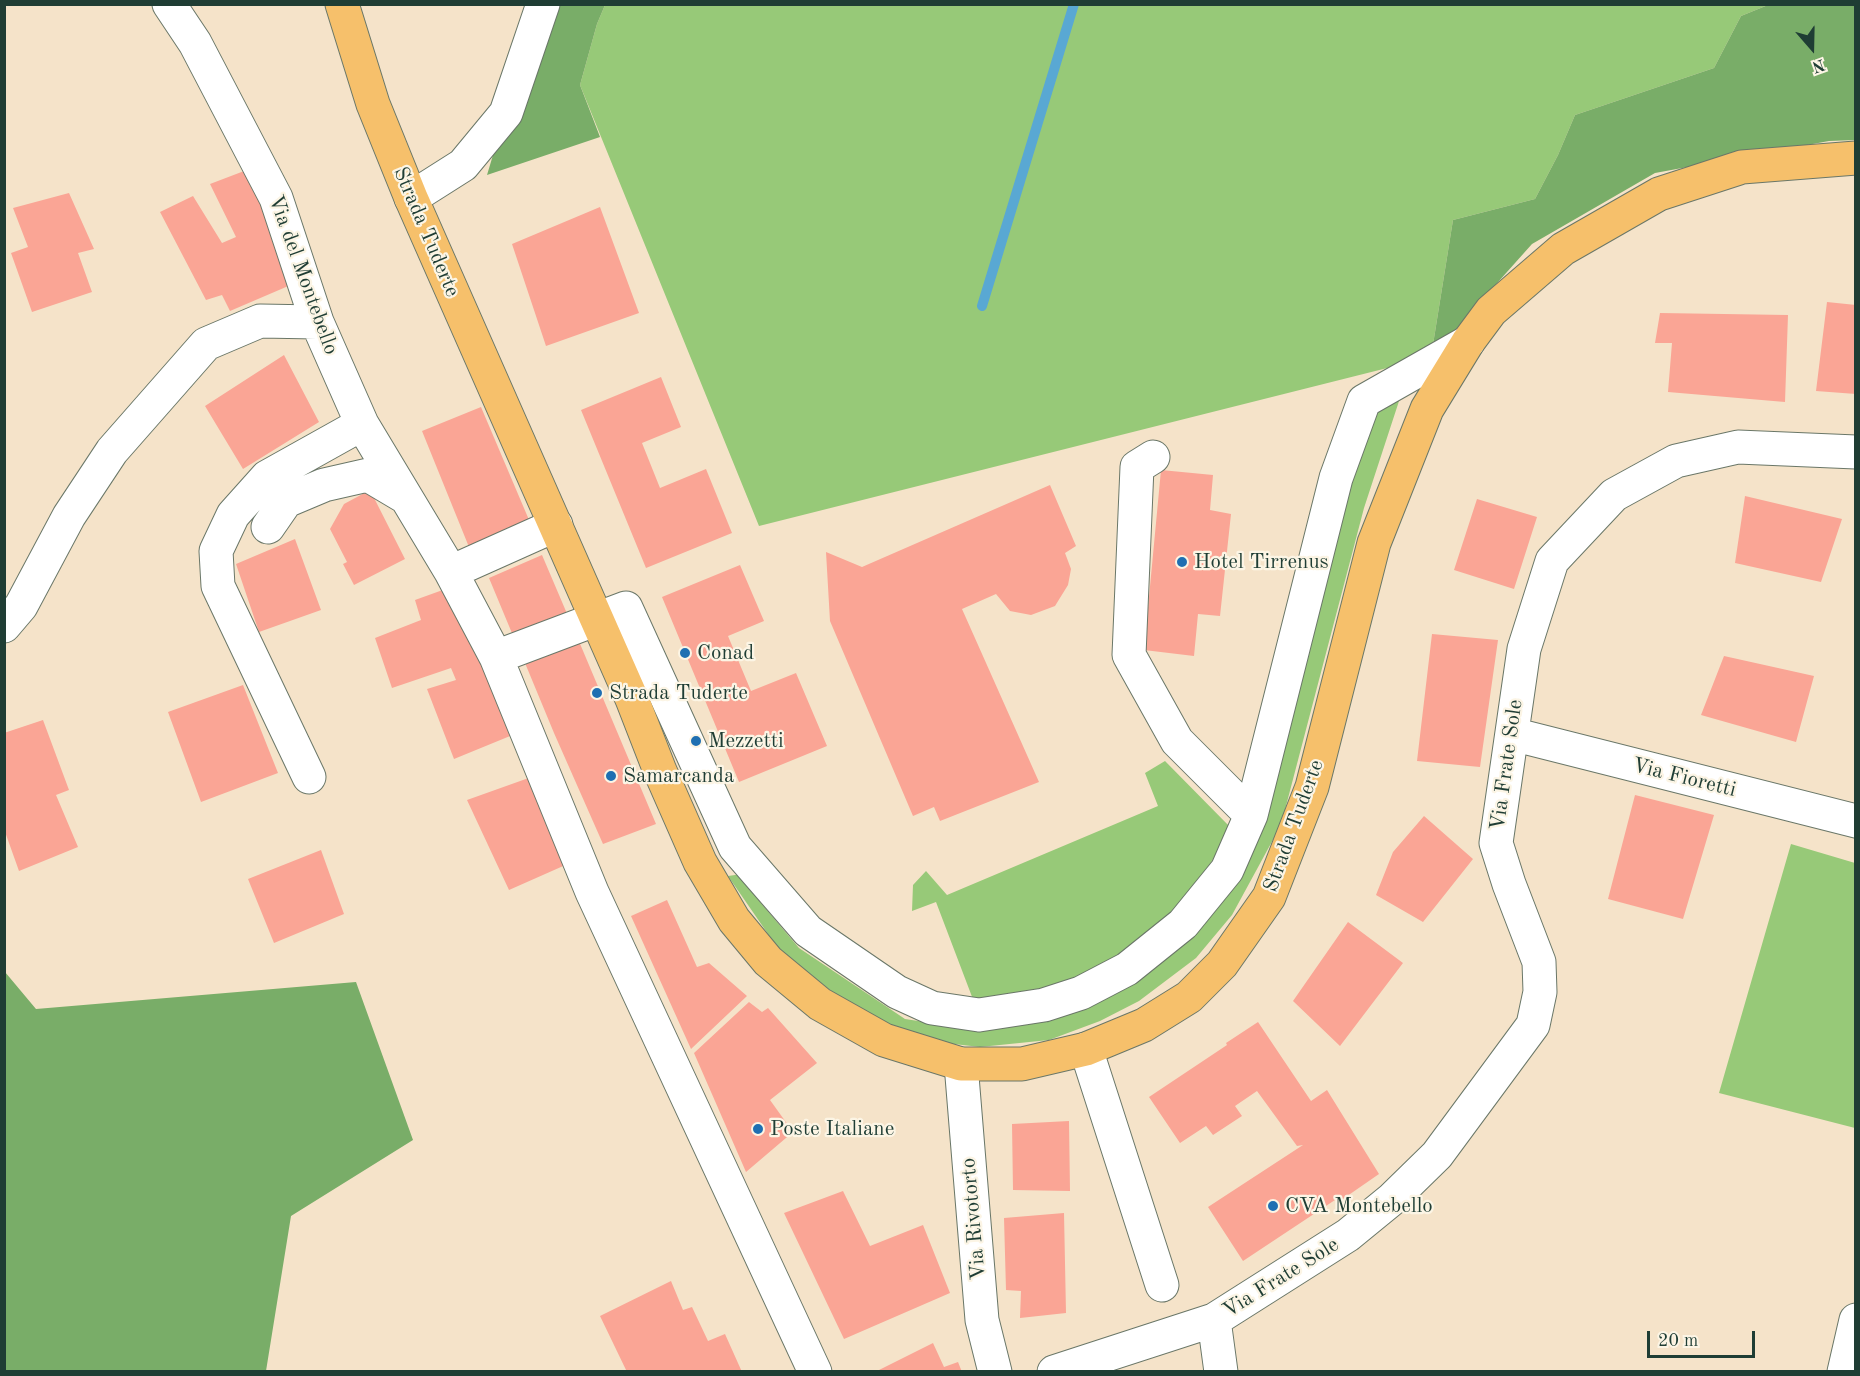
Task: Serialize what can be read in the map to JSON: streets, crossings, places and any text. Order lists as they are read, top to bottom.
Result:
{
  "streets": {
    "main road": ["Strada Tuderte"],
    "street": [
      "Via del Montebello",
      "Via Frate Sole",
      "Via Fioretti",
      "Via Rivotorto"
    ]
  },
  "crossings": [
    ["Strada Tuderte", "Via Rivotorto"],
    ["Via Frate Sole", "Via Fioretti"]
  ],
  "places": [
    "Hotel Tirrenus",
    "Conad",
    "Strada Tuderte",
    "Mezzetti",
    "Samarcanda",
    "Poste Italiane",
    "CVA Montebello"
  ],
  "scale_bar": "20 m",
  "north": "bottom"
}
